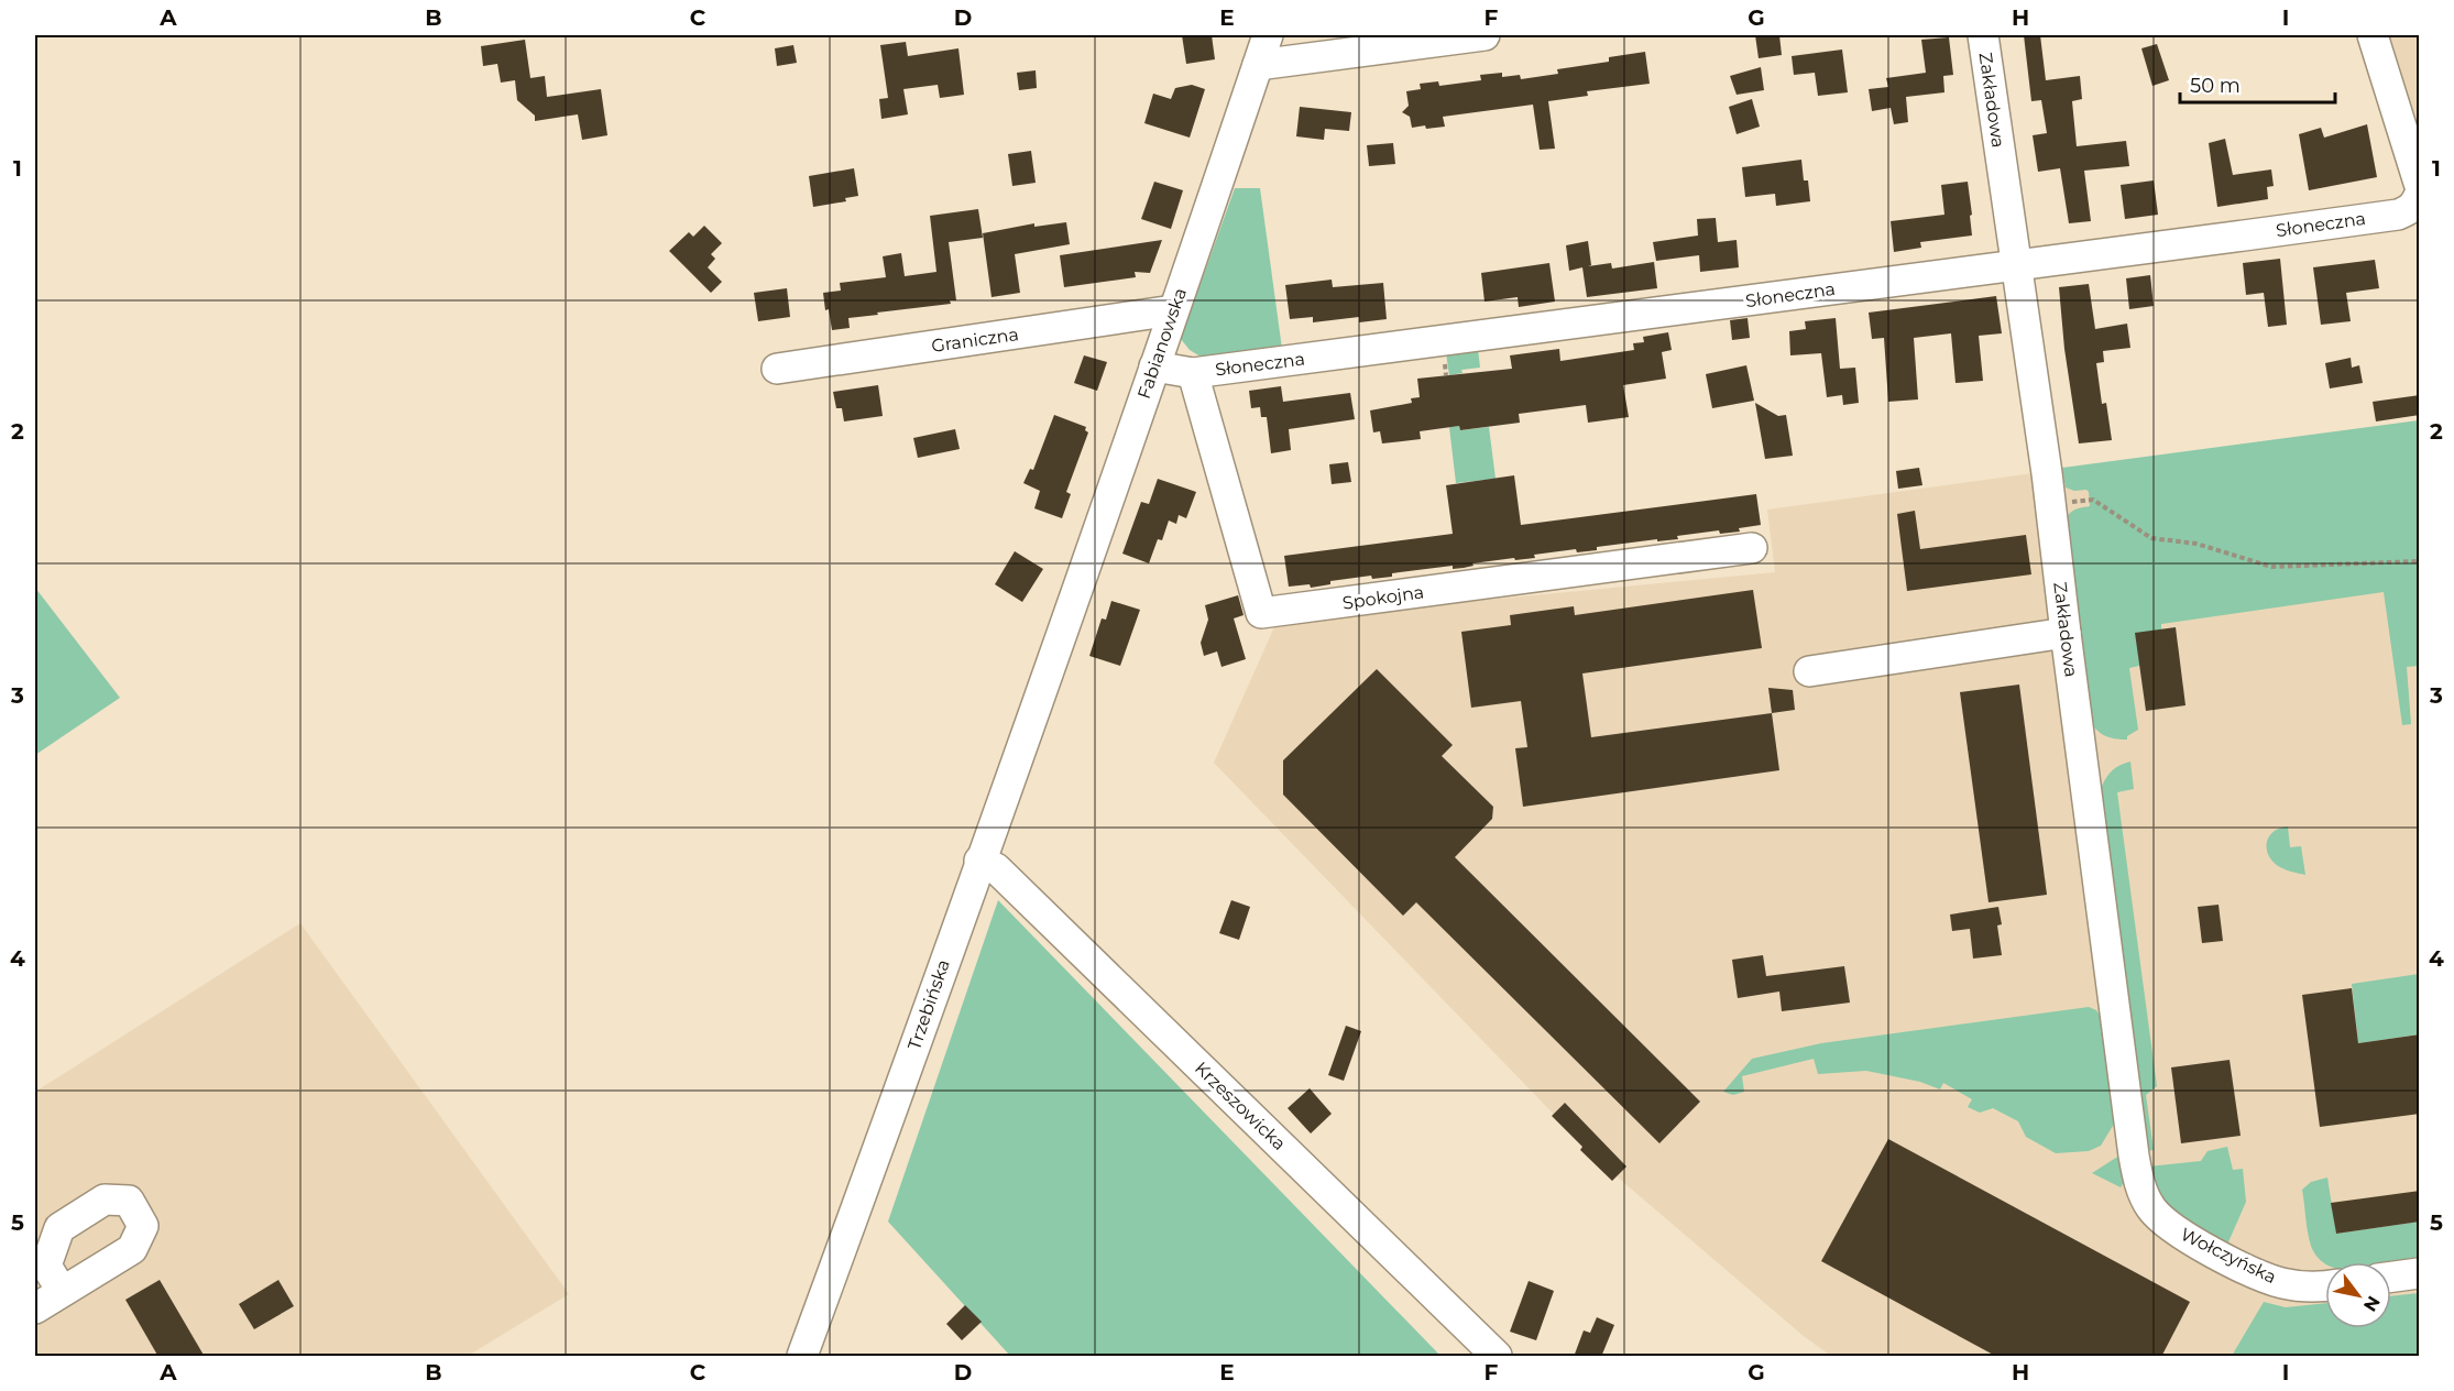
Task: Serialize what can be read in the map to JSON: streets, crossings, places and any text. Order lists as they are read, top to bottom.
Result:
{
  "streets": {
    "street": [
      "Zakładowa",
      "Słoneczna",
      "Graniczna",
      "Fabianowska",
      "Spokojna",
      "Trzebińska",
      "Krzeszowicka",
      "Wołczyńska"
    ]
  },
  "crossings": [
    ["Zakładowa", "Słoneczna"],
    ["Zakładowa", "Wołczyńska"],
    ["Słoneczna", "Fabianowska"],
    ["Słoneczna", "Spokojna"],
    ["Graniczna", "Fabianowska"],
    ["Fabianowska", "Trzebińska"],
    ["Trzebińska", "Krzeszowicka"]
  ],
  "scale_bar": "50 m",
  "north": "bottom right",
  "grid": {
    "columns": [
      "A",
      "B",
      "C",
      "D",
      "E",
      "F",
      "G",
      "H",
      "I"
    ],
    "rows": [
      "1",
      "2",
      "3",
      "4",
      "5"
    ]
  }
}
